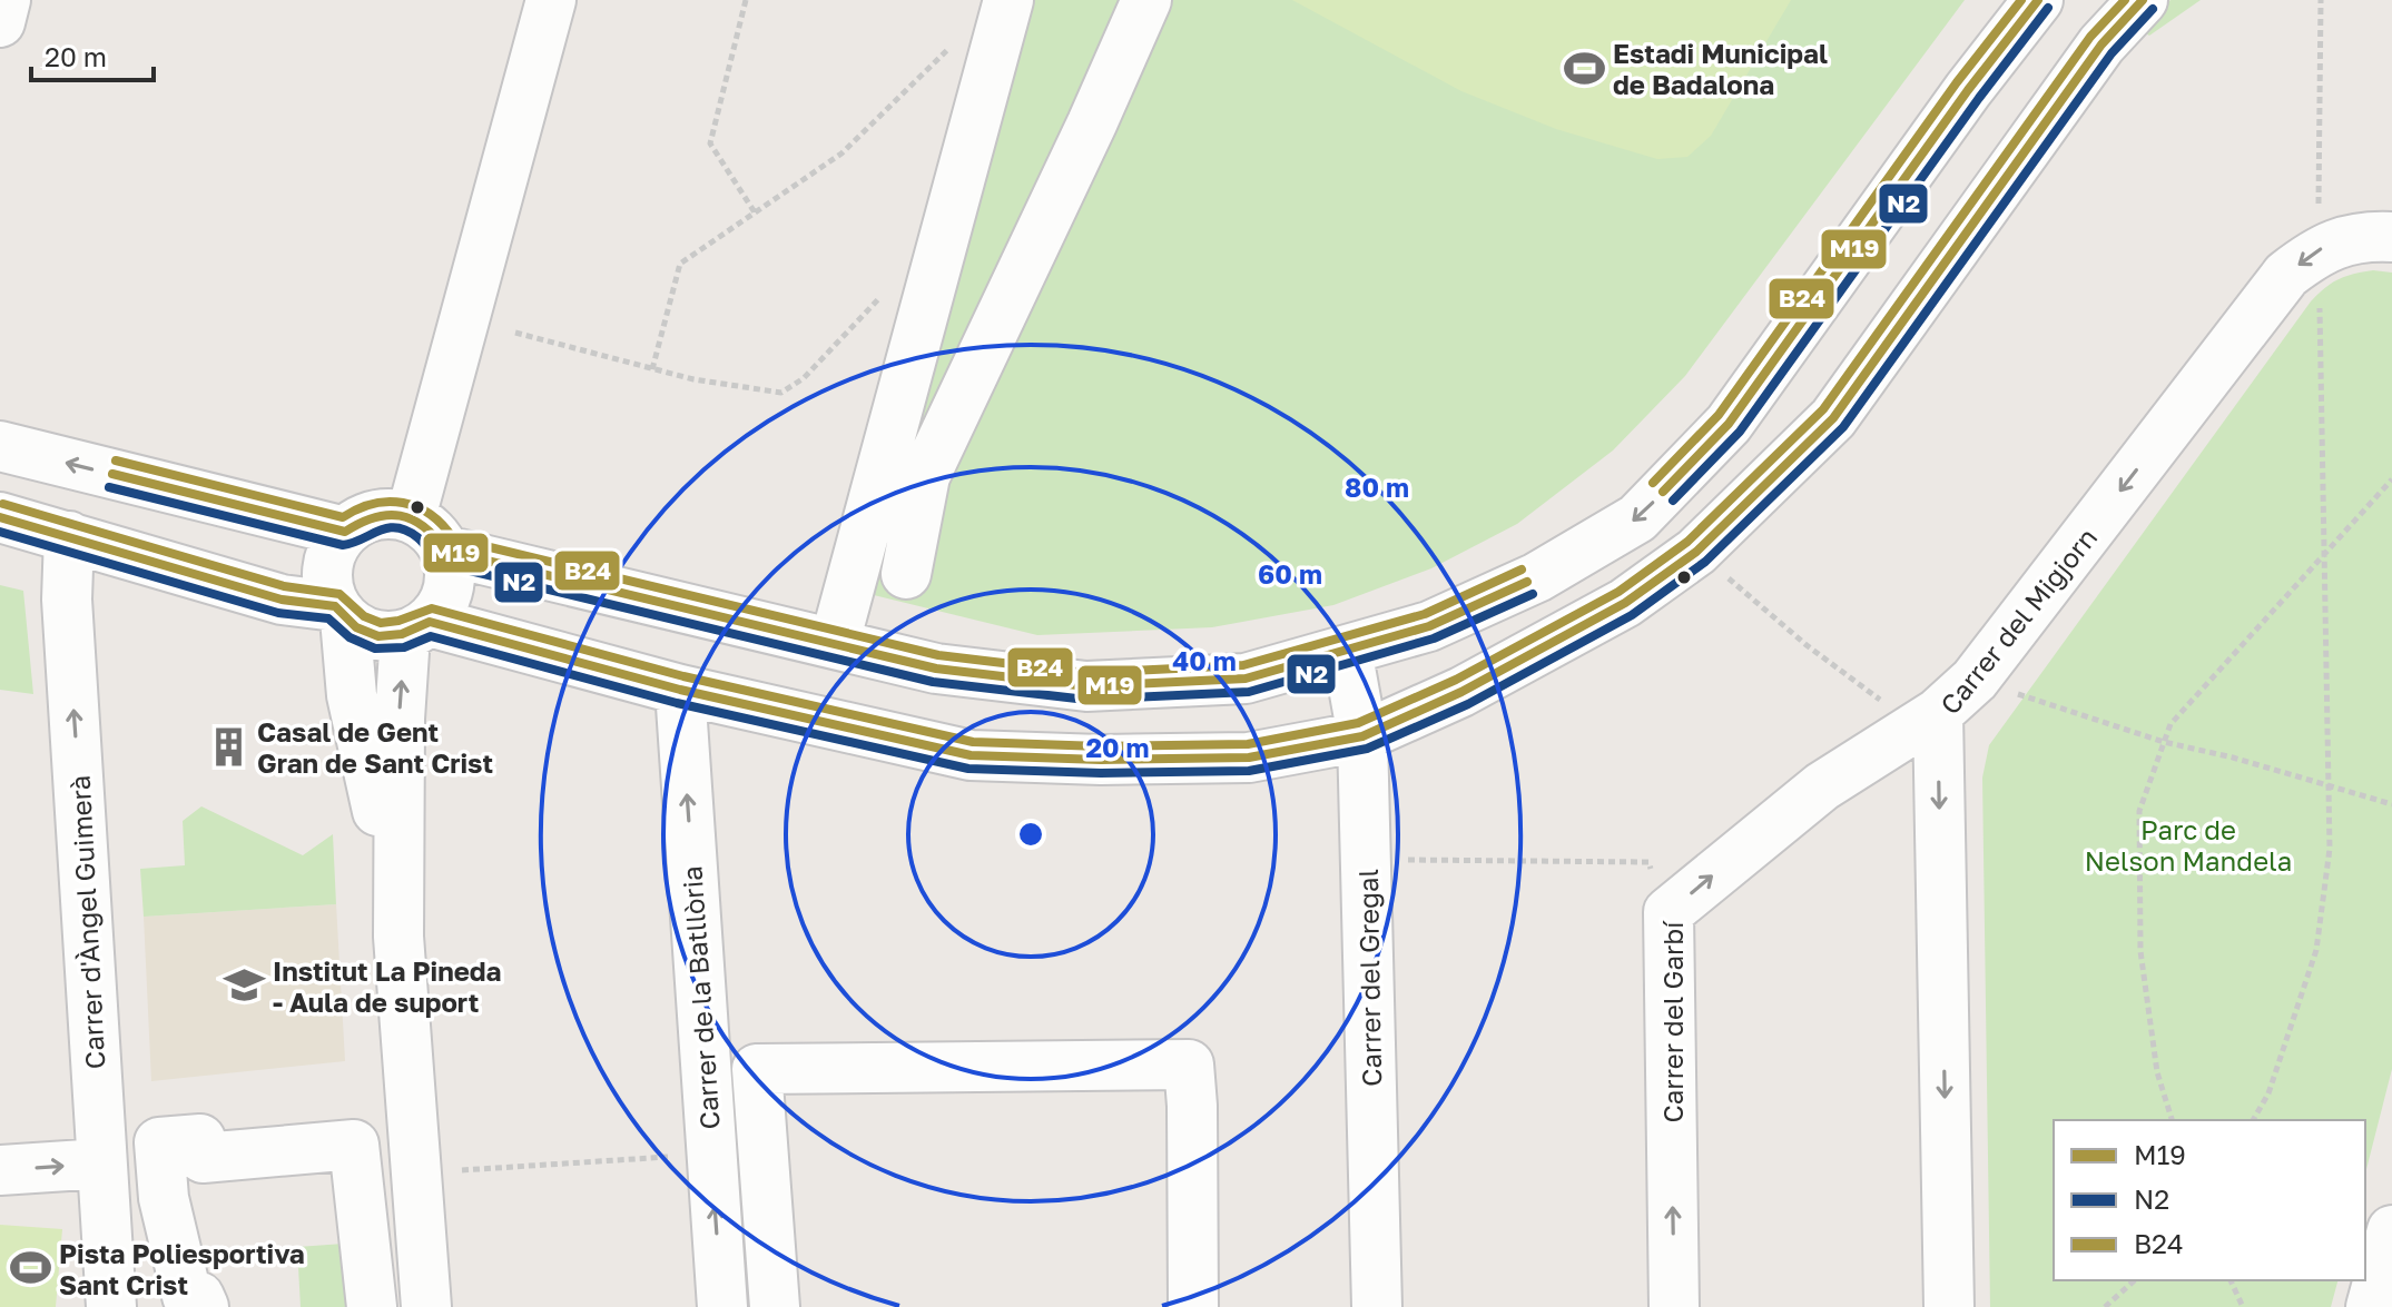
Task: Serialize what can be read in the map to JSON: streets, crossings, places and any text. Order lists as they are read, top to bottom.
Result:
{
  "streets": {
    "street": [
      "Carrer del Migjorn",
      "Carrer d'Àngel Guimerà",
      "Carrer del Gregal",
      "Carrer de la Batllòria",
      "Carrer del Garbí"
    ]
  },
  "crossings": [
    ["Carrer del Migjorn", "Carrer del Garbí"]
  ],
  "one_way": ["Carrer del Garbí"],
  "parks": ["Parc de Nelson Mandela"],
  "places": {
    "sports": ["Estadi Municipal de Badalona", "Pista Poliesportiva Sant Crist"],
    "building": ["Casal de Gent Gran de Sant Crist"],
    "school or university": ["Institut La Pineda - Aula de suport"]
  },
  "lines": ["transit line M19", "transit line B24", "transit line N2"],
  "legend": ["M19", "N2", "B24"],
  "scale_bar": "20 m",
  "rings": [
    "80 m",
    "60 m",
    "40 m",
    "20 m"
  ]
}
